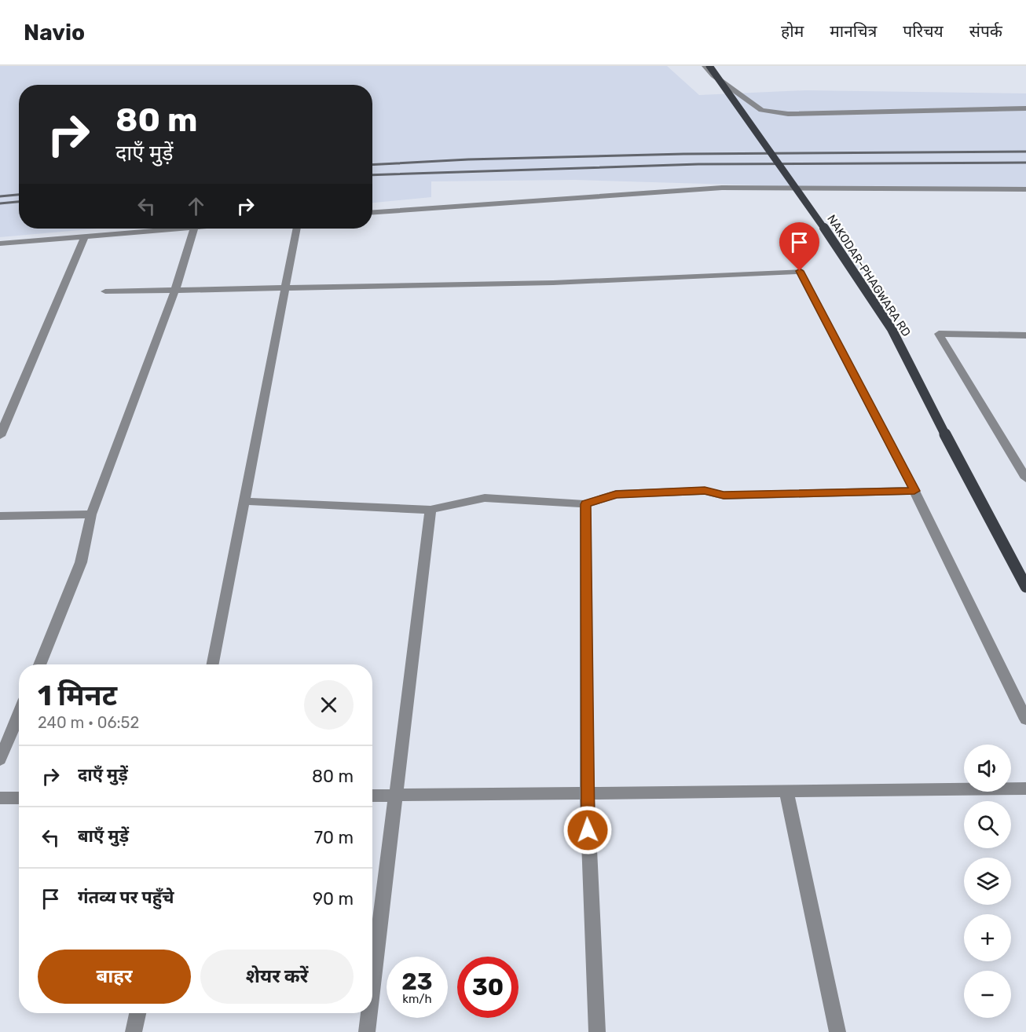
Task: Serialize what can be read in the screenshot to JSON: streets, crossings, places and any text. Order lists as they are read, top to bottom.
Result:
{
  "streets": {
    "main road": ["NAKODAR-PHAGWARA RD"]
  },
  "page": {
    "header": "Navio",
    "nav": [
      "होम",
      "मानचित्र",
      "परिचय",
      "संपर्क"
    ],
    "turn": ["80 m", "दाएँ मुड़ें"],
    "heading": ["1 मिनट", "240 m · 06:52"],
    "map_buttons": ["+", "−"],
    "list": [
      {
        "name": "दाएँ मुड़ें",
        "value": "80 m"
      },
      {
        "name": "बाएँ मुड़ें",
        "value": "70 m"
      },
      {
        "name": "गंतव्य पर पहुँचे",
        "value": "90 m"
      }
    ],
    "buttons": ["बाहर", "शेयर करें"],
    "speed": "23 km/h",
    "limit": "30"
  }
}
